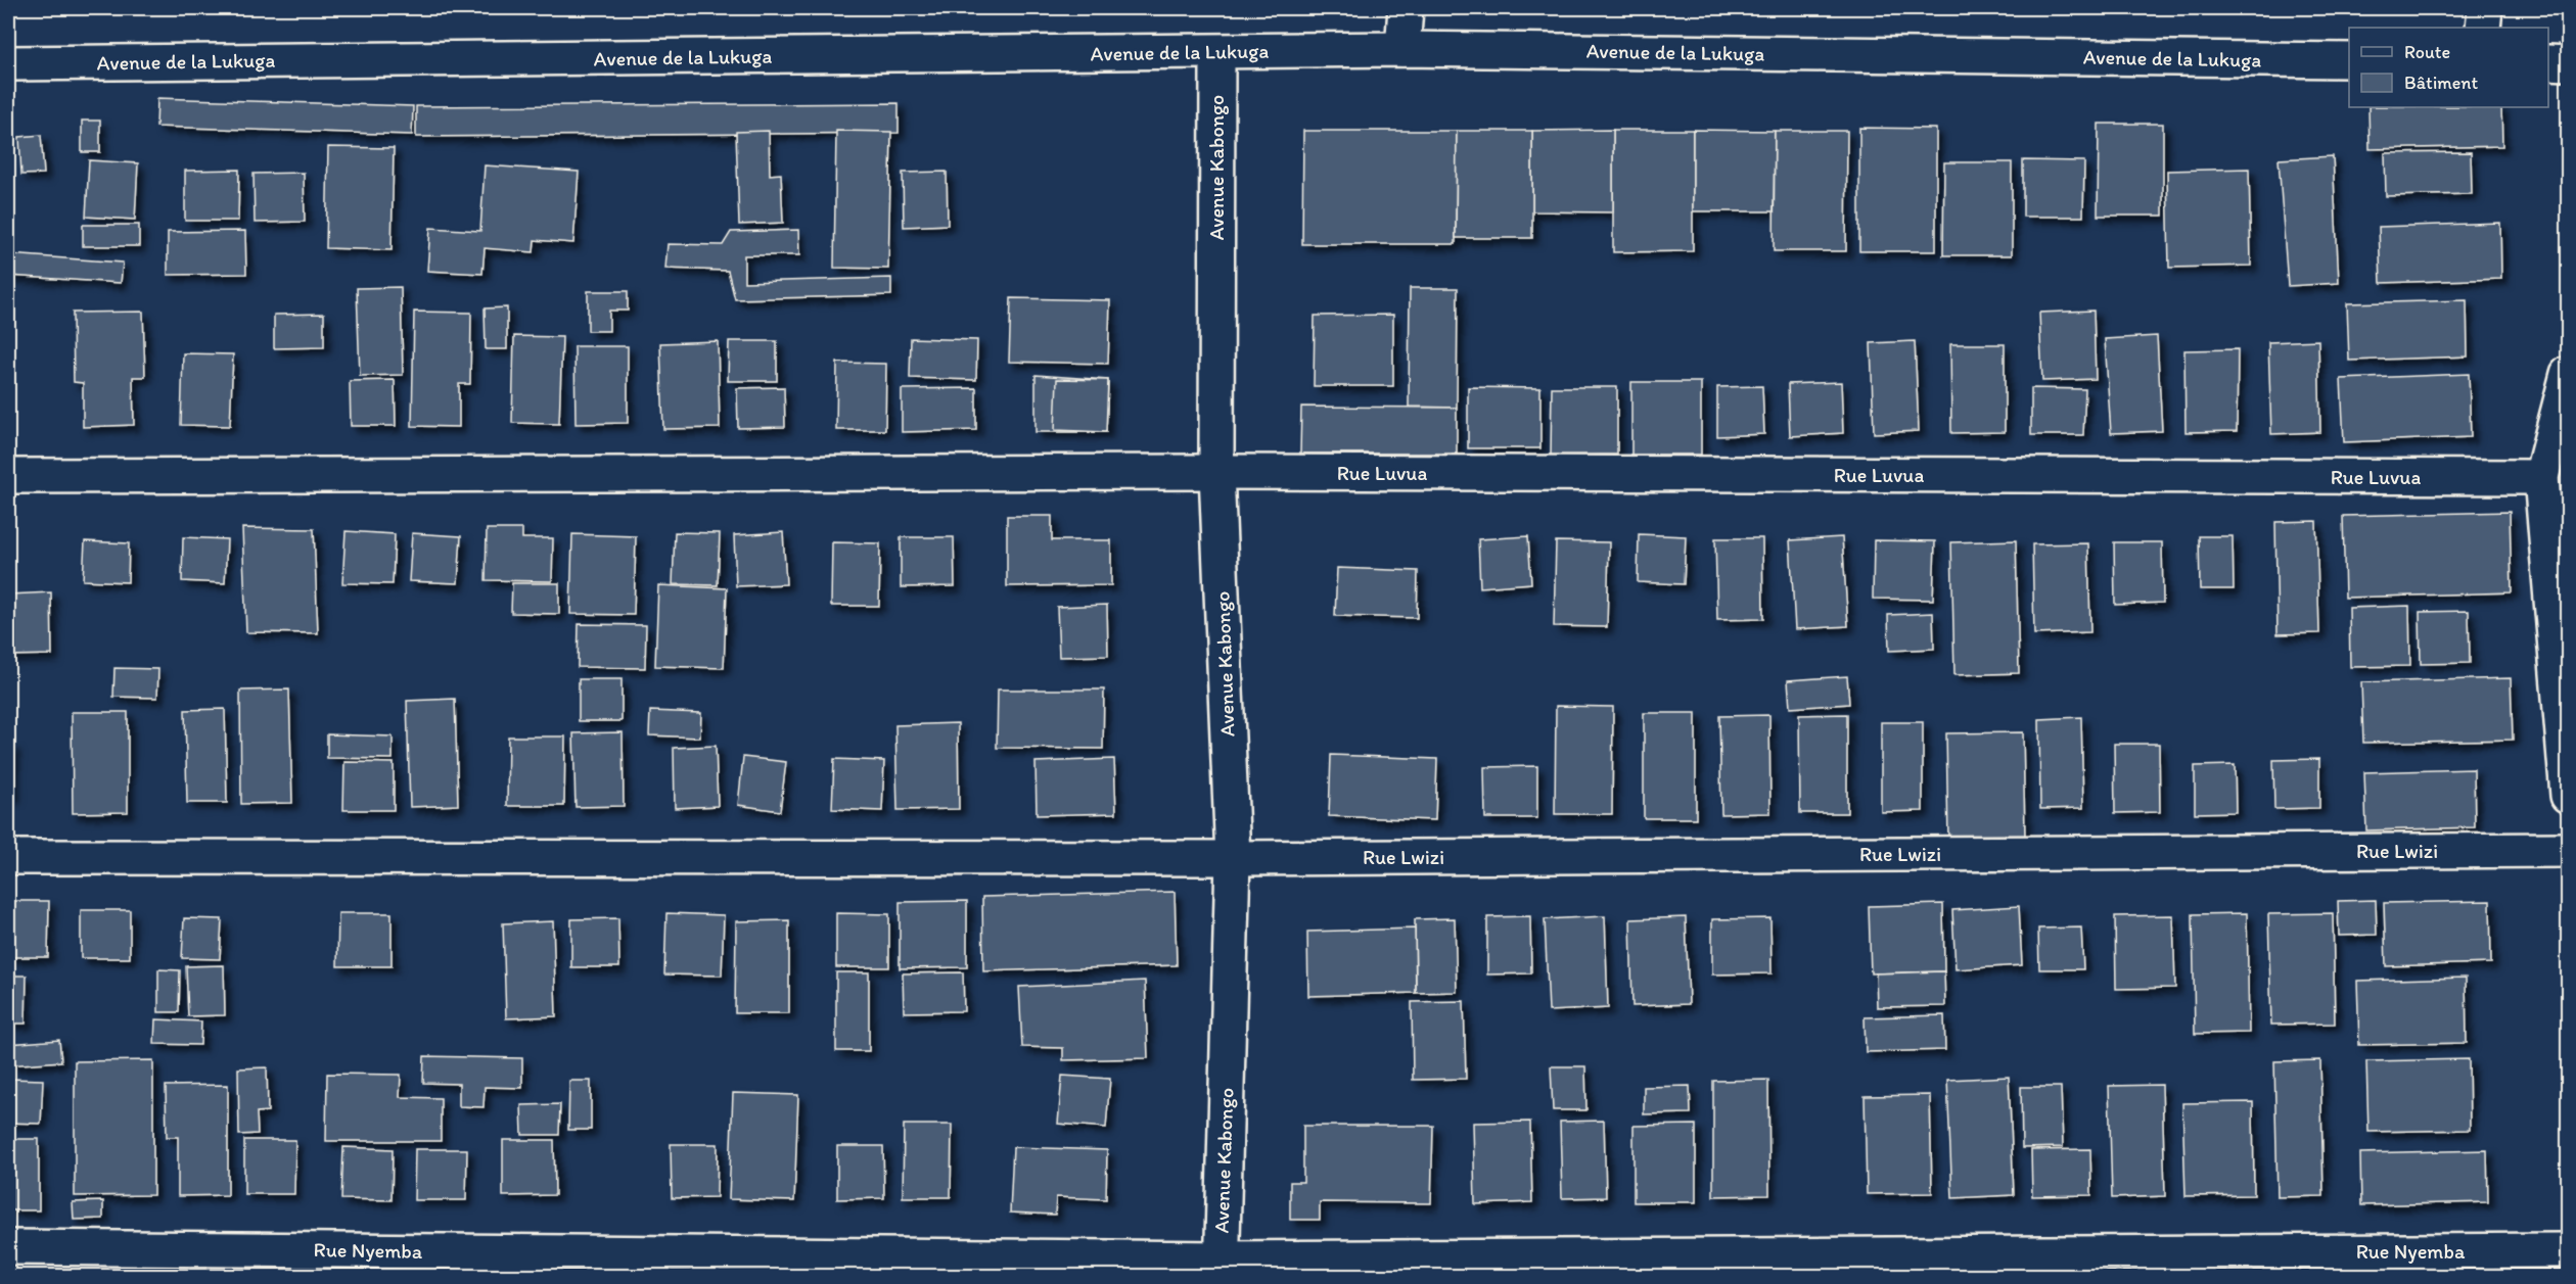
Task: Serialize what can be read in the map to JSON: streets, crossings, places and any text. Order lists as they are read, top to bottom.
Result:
{
  "streets": {
    "street": [
      "Avenue de la Lukuga",
      "Avenue Kabongo",
      "Rue Luvua",
      "Rue Lwizi",
      "Rue Nyemba"
    ]
  },
  "crossings": [
    ["Avenue de la Lukuga", "Avenue Kabongo"],
    ["Avenue Kabongo", "Rue Luvua"],
    ["Avenue Kabongo", "Rue Lwizi"],
    ["Avenue Kabongo", "Rue Nyemba"]
  ],
  "legend": ["Route", "Bâtiment"]
}
